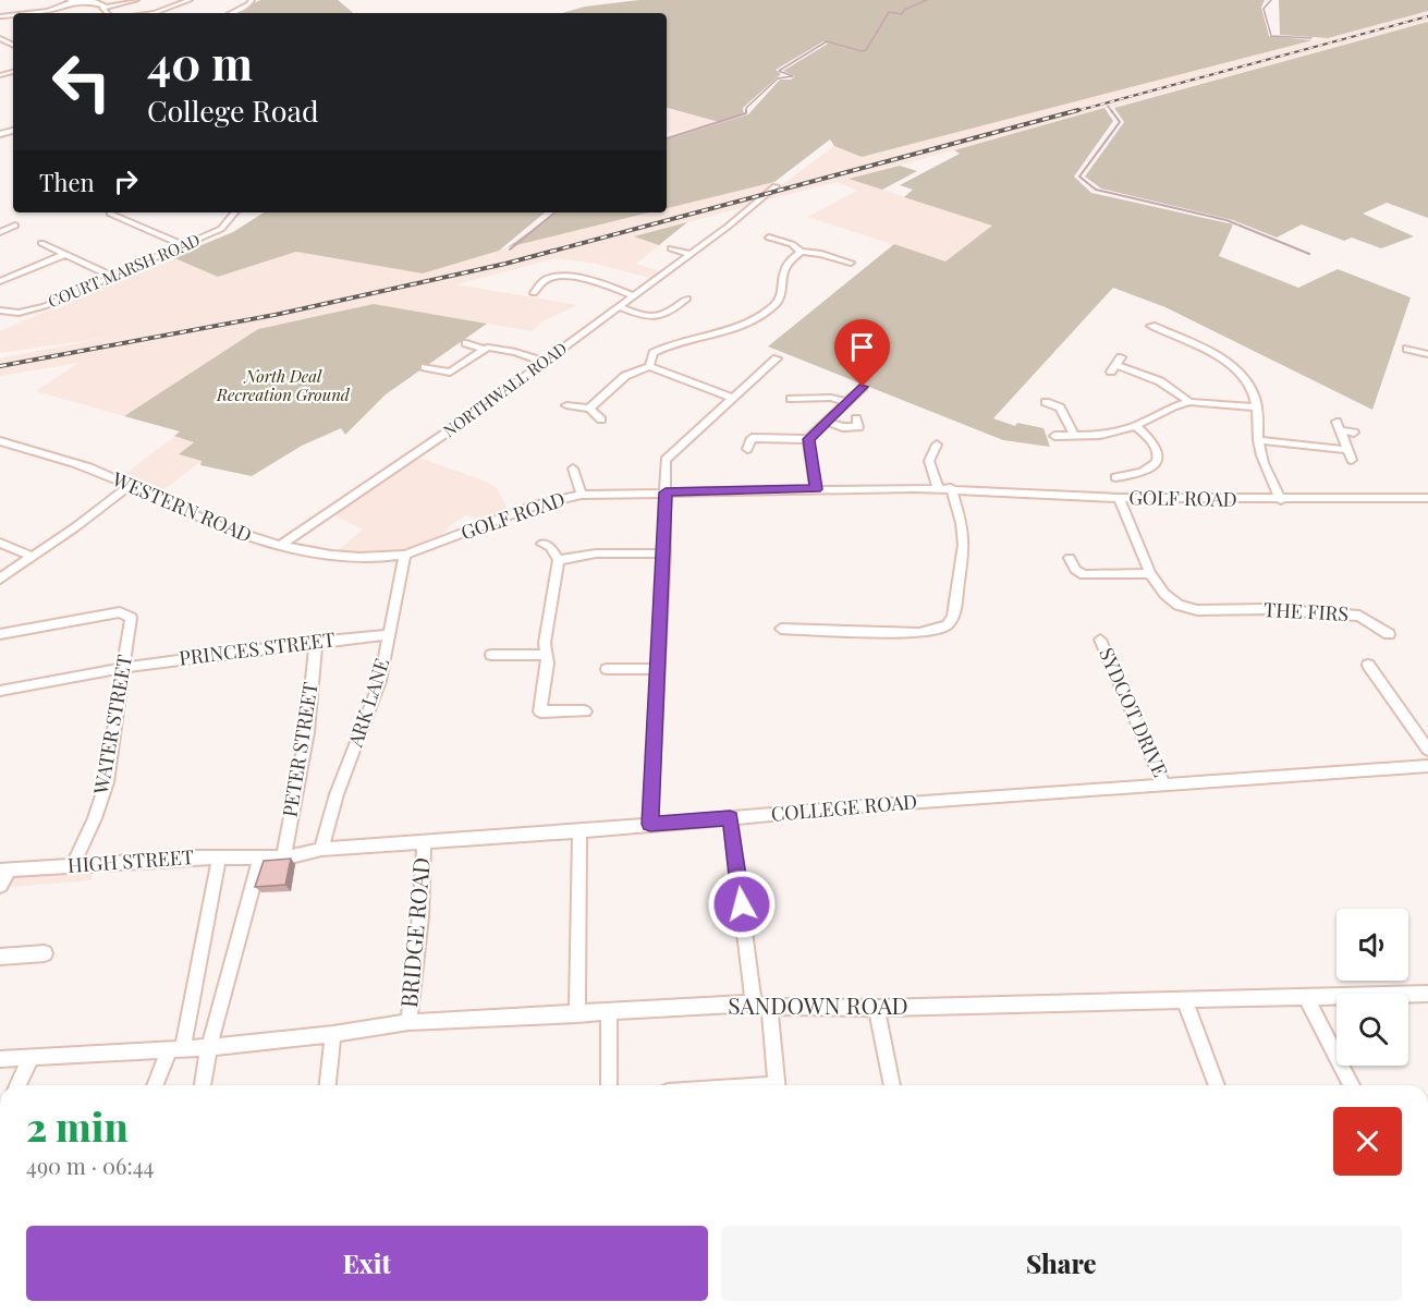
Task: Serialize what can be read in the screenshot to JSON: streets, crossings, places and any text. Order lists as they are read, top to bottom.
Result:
{
  "streets": {
    "street": [
      "COURT MARSH ROAD",
      "NORTHWALL ROAD",
      "GOLF ROAD",
      "WESTERN ROAD",
      "THE FIRS",
      "PRINCES STREET",
      "ARK LANE",
      "SYDCOT DRIVE",
      "WATER STREET",
      "PETER STREET",
      "COLLEGE ROAD",
      "HIGH STREET",
      "BRIDGE ROAD",
      "SANDOWN ROAD"
    ]
  },
  "crossings": [
    ["NORTHWALL ROAD", "WESTERN ROAD"],
    ["GOLF ROAD", "WESTERN ROAD"],
    ["GOLF ROAD", "THE FIRS"],
    ["GOLF ROAD", "ARK LANE"],
    ["WESTERN ROAD", "ARK LANE"],
    ["PRINCES STREET", "ARK LANE"],
    ["PRINCES STREET", "WATER STREET"],
    ["PRINCES STREET", "PETER STREET"],
    ["ARK LANE", "COLLEGE ROAD"],
    ["SYDCOT DRIVE", "COLLEGE ROAD"],
    ["WATER STREET", "HIGH STREET"],
    ["PETER STREET", "COLLEGE ROAD"],
    ["COLLEGE ROAD", "HIGH STREET"],
    ["COLLEGE ROAD", "BRIDGE ROAD"],
    ["BRIDGE ROAD", "SANDOWN ROAD"]
  ],
  "parks": ["North Deal Recreation Ground"],
  "page": {
    "turn": ["40 m", "College Road"],
    "then": "Then",
    "heading": ["2 min", "490 m · 06:44"],
    "buttons": ["Exit", "Share"]
  }
}
